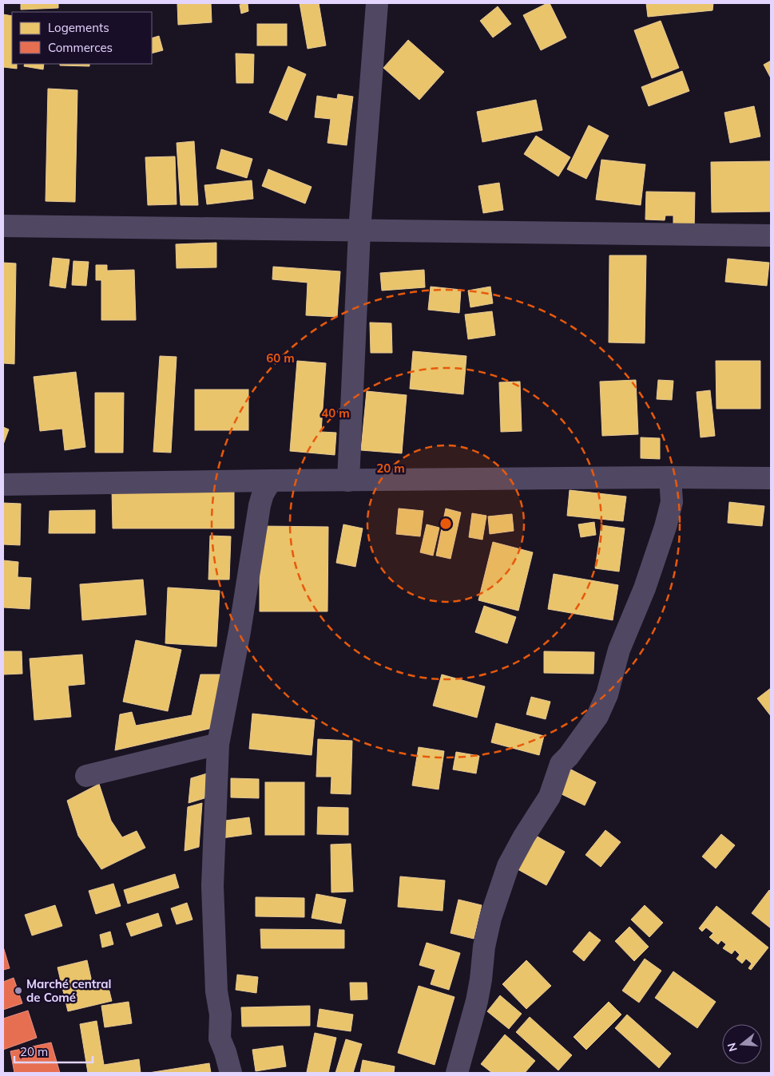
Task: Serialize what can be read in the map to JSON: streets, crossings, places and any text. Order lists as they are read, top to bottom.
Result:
{
  "places": ["Marché central de Comé"],
  "legend": ["Logements", "Commerces"],
  "scale_bar": "20 m",
  "north": "left",
  "rings": ["60 m", "40 m", "20 m"]
}
